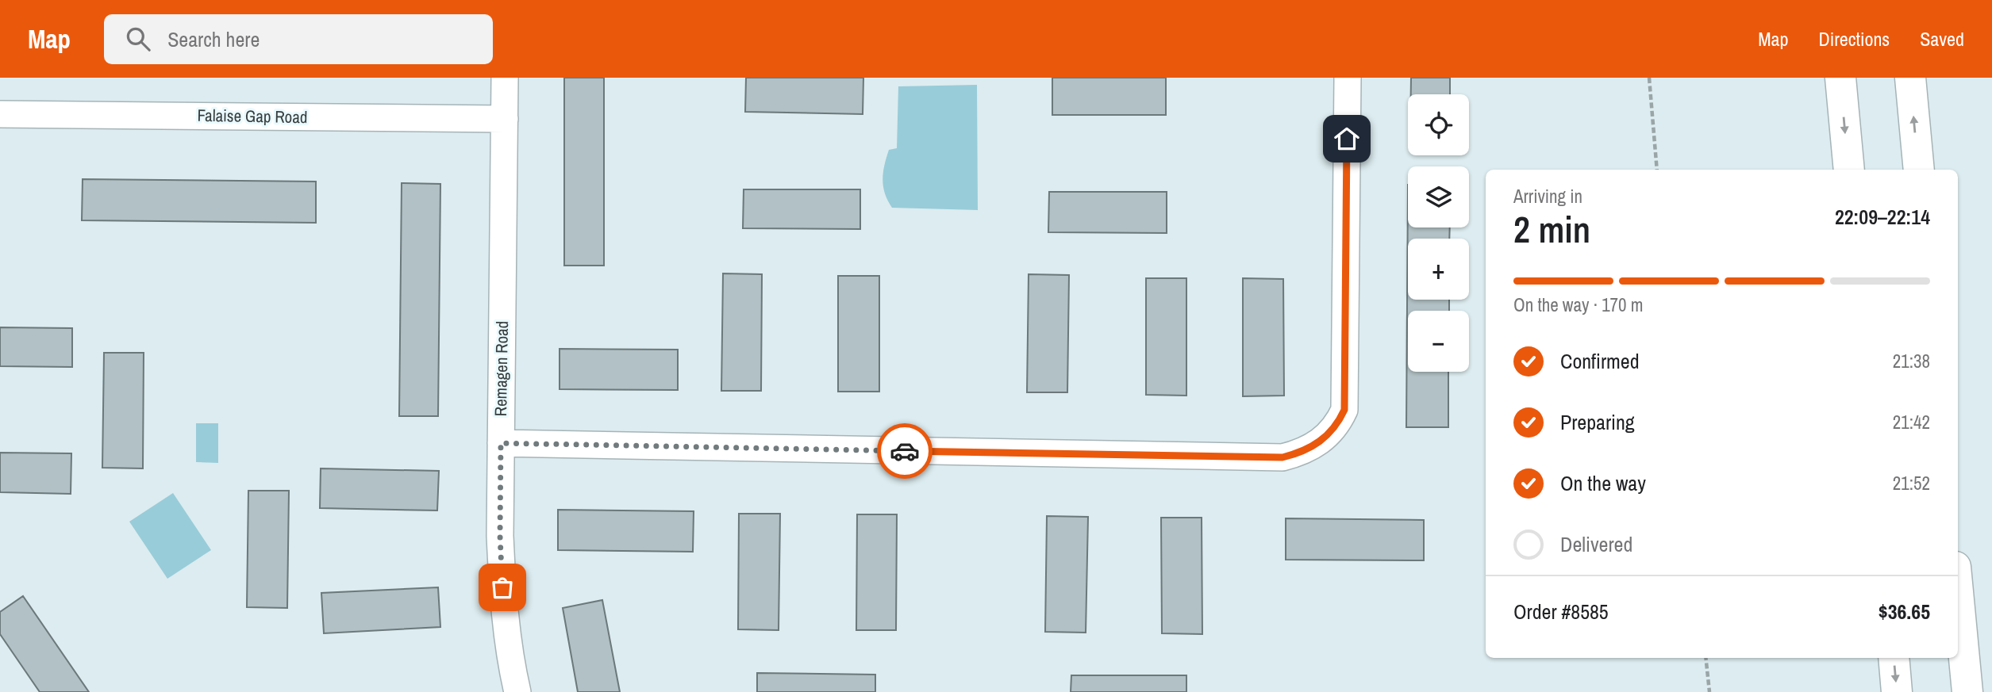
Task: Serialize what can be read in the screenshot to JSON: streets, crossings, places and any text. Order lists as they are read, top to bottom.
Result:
{
  "streets": {
    "street": ["Falaise Gap Road", "Remagen Road"]
  },
  "crossings": [
    ["Falaise Gap Road", "Remagen Road"]
  ],
  "page": {
    "header": "Map",
    "search": "Search here",
    "nav": ["Map", "Directions", "Saved"],
    "map_buttons": ["+", "−"],
    "heading": ["2 min", "Arriving in", "22:09–22:14"],
    "panel": ["Order #8585", "$36.65"],
    "bar": "On the way · 170 m",
    "list": [
      ["Confirmed", "21:38"],
      ["Preparing", "21:42"],
      ["On the way", "21:52"],
      "Delivered"
    ]
  }
}
